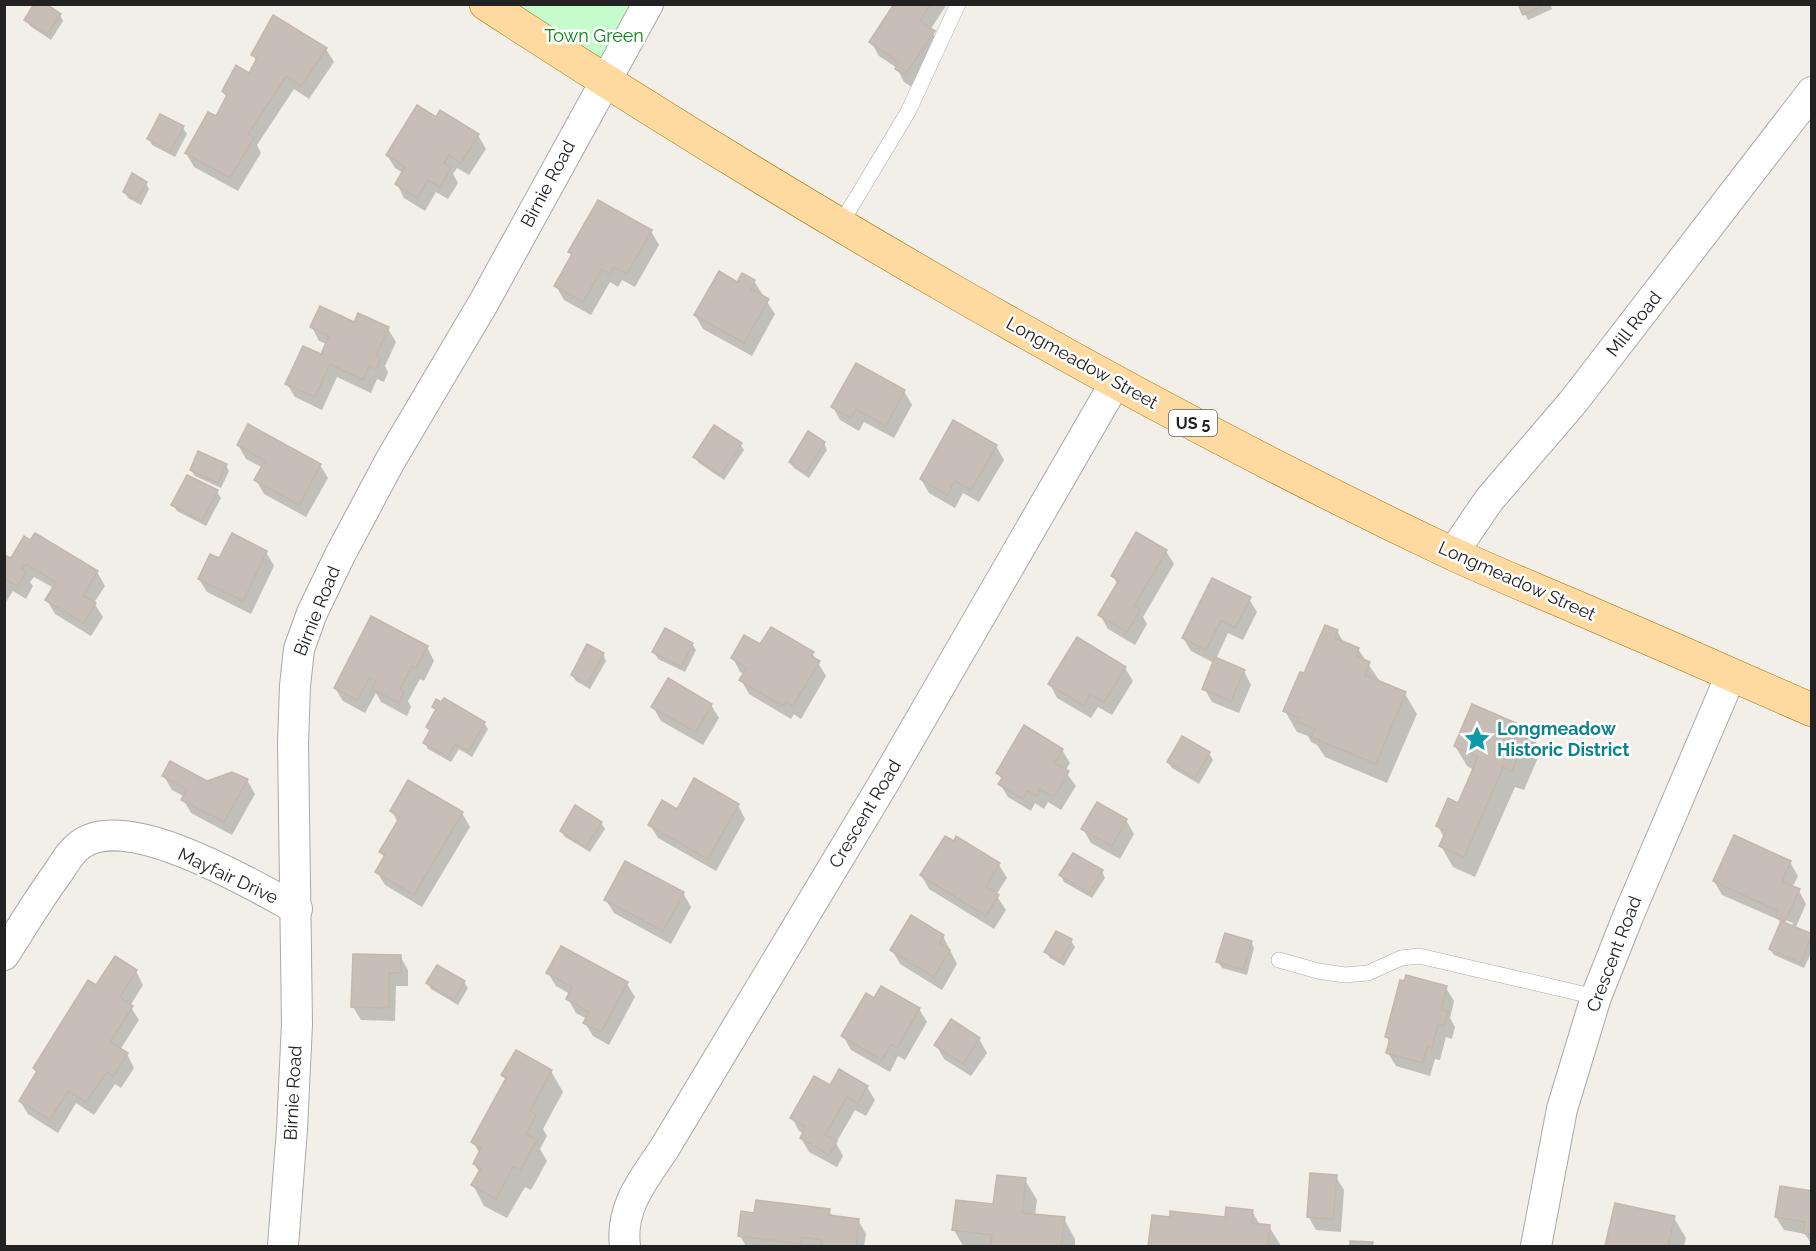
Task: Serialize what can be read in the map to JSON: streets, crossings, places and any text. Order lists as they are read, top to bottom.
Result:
{
  "streets": {
    "main road": ["Longmeadow Street", "US 5"],
    "street": [
      "Birnie Road",
      "Mill Road",
      "Crescent Road",
      "Mayfair Drive"
    ]
  },
  "crossings": [
    ["Birnie Road", "Longmeadow Street"],
    ["Birnie Road", "Mayfair Drive"],
    ["Mill Road", "Longmeadow Street"],
    ["Longmeadow Street", "Crescent Road"]
  ],
  "parks": ["Town Green"],
  "places": {
    "place": ["Longmeadow Historic District"]
  }
}
